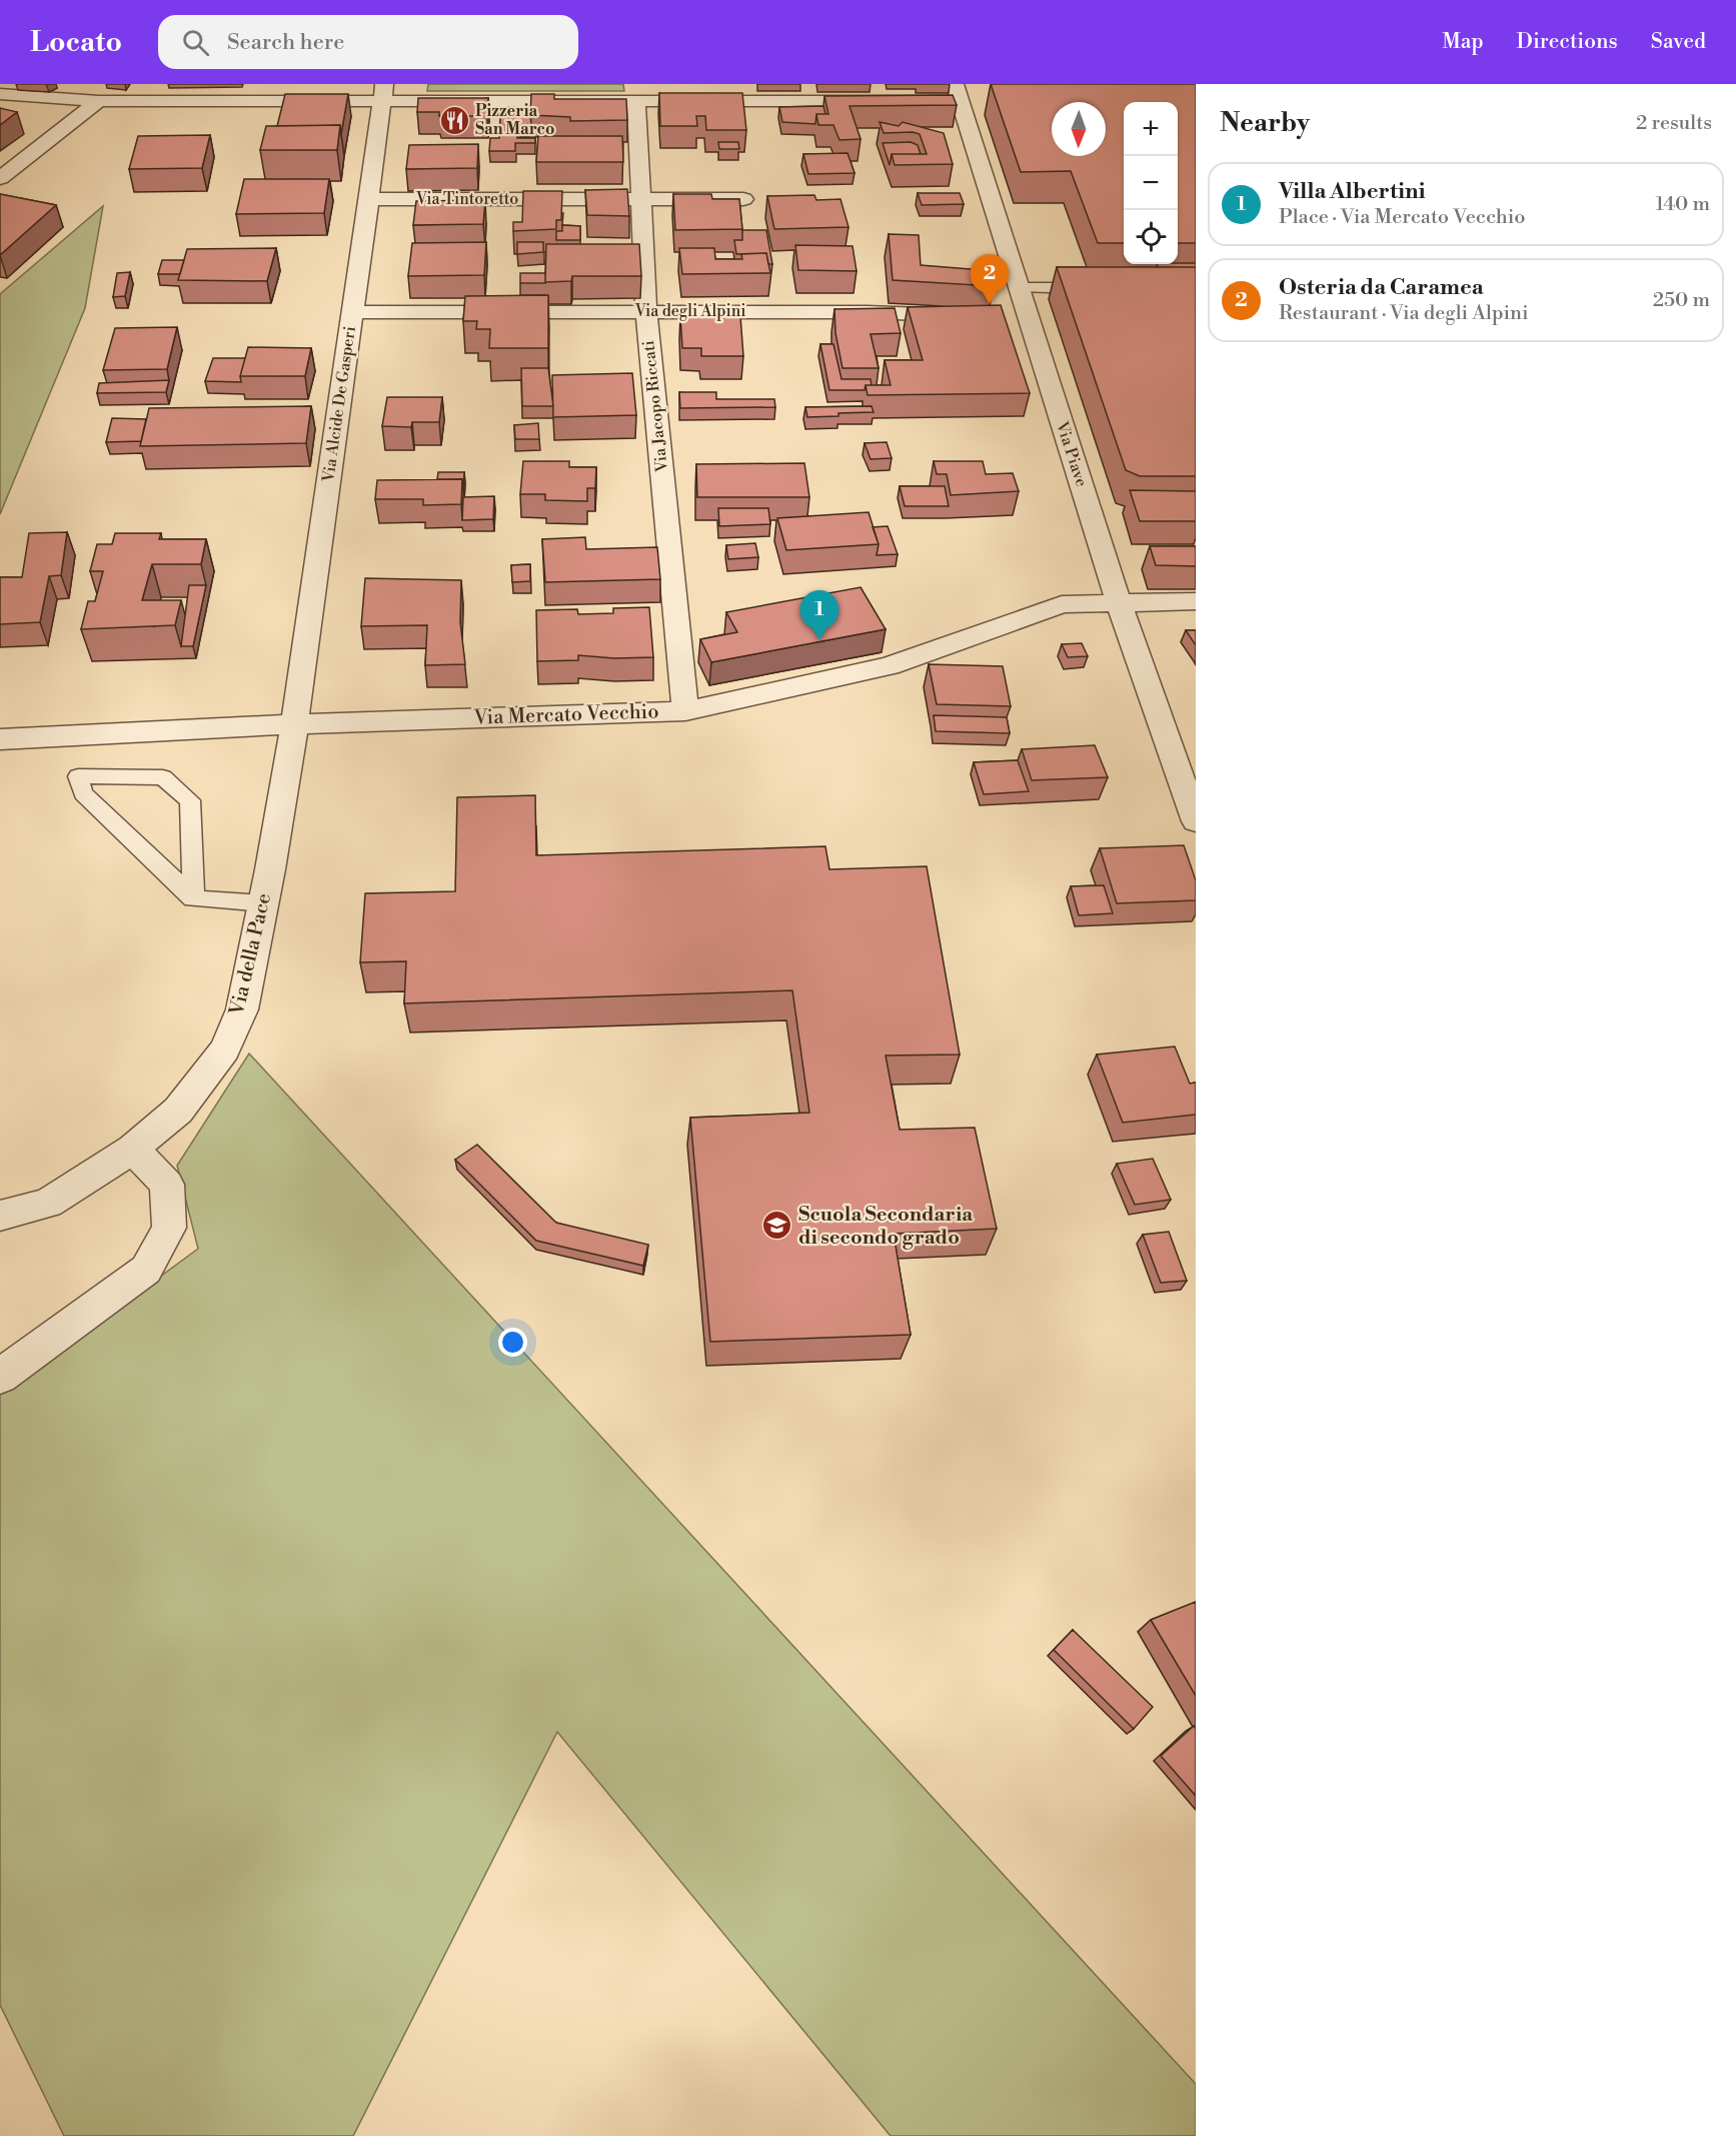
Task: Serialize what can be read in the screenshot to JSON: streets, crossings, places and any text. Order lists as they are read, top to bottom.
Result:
{
  "streets": {
    "street": [
      "Via Tintoretto",
      "Via degli Alpini",
      "Via Alcide De Gasperi",
      "Via Jacopo Riccati",
      "Via Piave",
      "Via Mercato Vecchio",
      "Via della Pace"
    ]
  },
  "crossings": [
    ["Via Tintoretto", "Via Alcide De Gasperi"],
    ["Via Tintoretto", "Via Jacopo Riccati"],
    ["Via degli Alpini", "Via Alcide De Gasperi"],
    ["Via degli Alpini", "Via Jacopo Riccati"],
    ["Via Alcide De Gasperi", "Via Mercato Vecchio"],
    ["Via Alcide De Gasperi", "Via della Pace"],
    ["Via Jacopo Riccati", "Via Mercato Vecchio"],
    ["Via Piave", "Via Mercato Vecchio"],
    ["Via Mercato Vecchio", "Via della Pace"]
  ],
  "places": {
    "restaurant": ["Pizzeria San Marco"],
    "school or university": ["Scuola Secondaria di secondo grado"]
  },
  "north": "bottom",
  "page": {
    "header": "Locato",
    "search": "Search here",
    "nav": ["Map", "Directions", "Saved"],
    "heading": ["Nearby", "2 results"],
    "map_buttons": ["+", "−"],
    "list": [
      {
        "mark": "1",
        "name": "Villa Albertini",
        "note": "Place · Via Mercato Vecchio",
        "value": "140 m"
      },
      {
        "mark": "2",
        "name": "Osteria da Caramea",
        "note": "Restaurant · Via degli Alpini",
        "value": "250 m"
      }
    ],
    "pins": ["2", "1"]
  }
}
